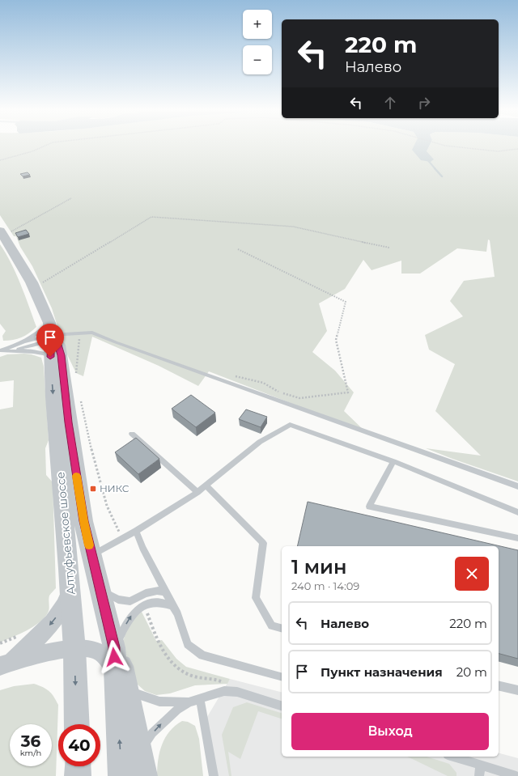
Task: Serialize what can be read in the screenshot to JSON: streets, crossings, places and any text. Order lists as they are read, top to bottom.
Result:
{
  "streets": {
    "street": ["Алтуфьевское шоссе"]
  },
  "places": {
    "transit": ["НИКС"]
  },
  "page": {
    "map_buttons": ["+", "−"],
    "turn": ["220 m", "Налево"],
    "heading": ["1 мин", "240 m · 14:09"],
    "list": [
      {
        "name": "Налево",
        "value": "220 m"
      },
      {
        "name": "Пункт назначения",
        "value": "20 m"
      }
    ],
    "buttons": "Выход",
    "speed": "36 km/h",
    "limit": "40"
  }
}
